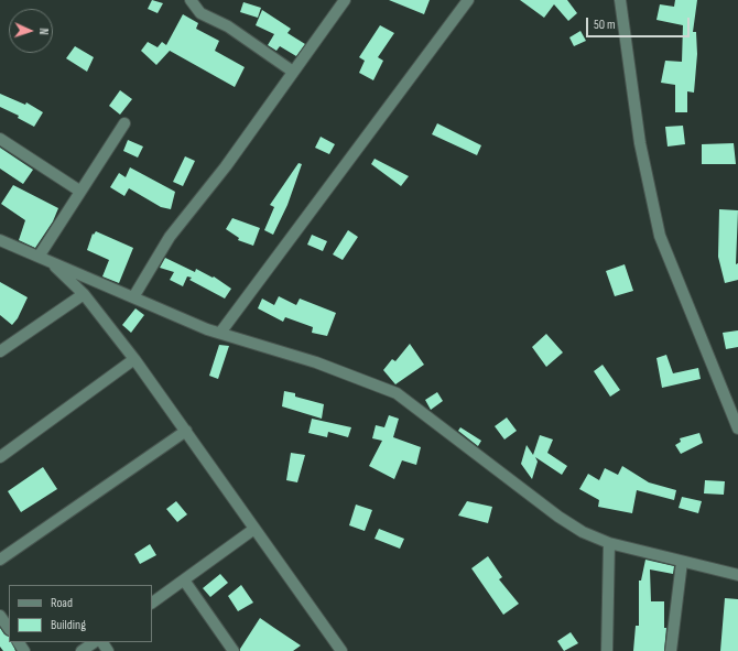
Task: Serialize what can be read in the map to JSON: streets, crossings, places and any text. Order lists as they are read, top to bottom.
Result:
{
  "legend": ["Road", "Building"],
  "scale_bar": "50 m",
  "north": "right"
}
